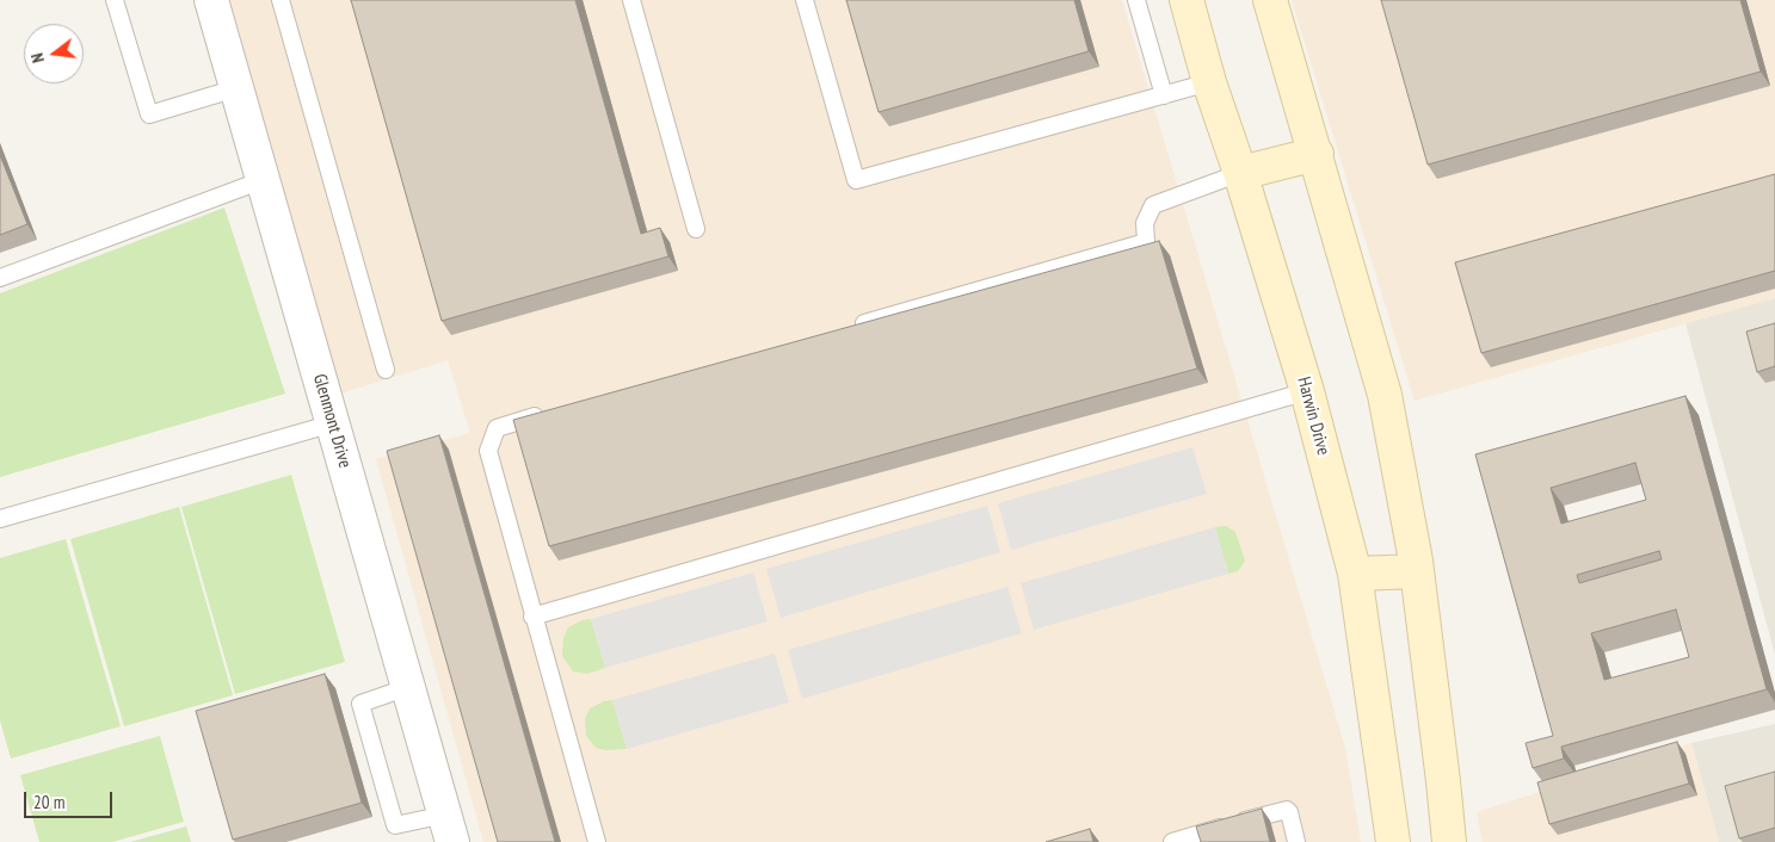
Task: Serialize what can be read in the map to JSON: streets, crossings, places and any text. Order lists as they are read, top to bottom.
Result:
{
  "streets": {
    "main road": ["Harwin Drive"],
    "street": ["Glenmont Drive"]
  },
  "scale_bar": "20 m",
  "north": "left"
}
